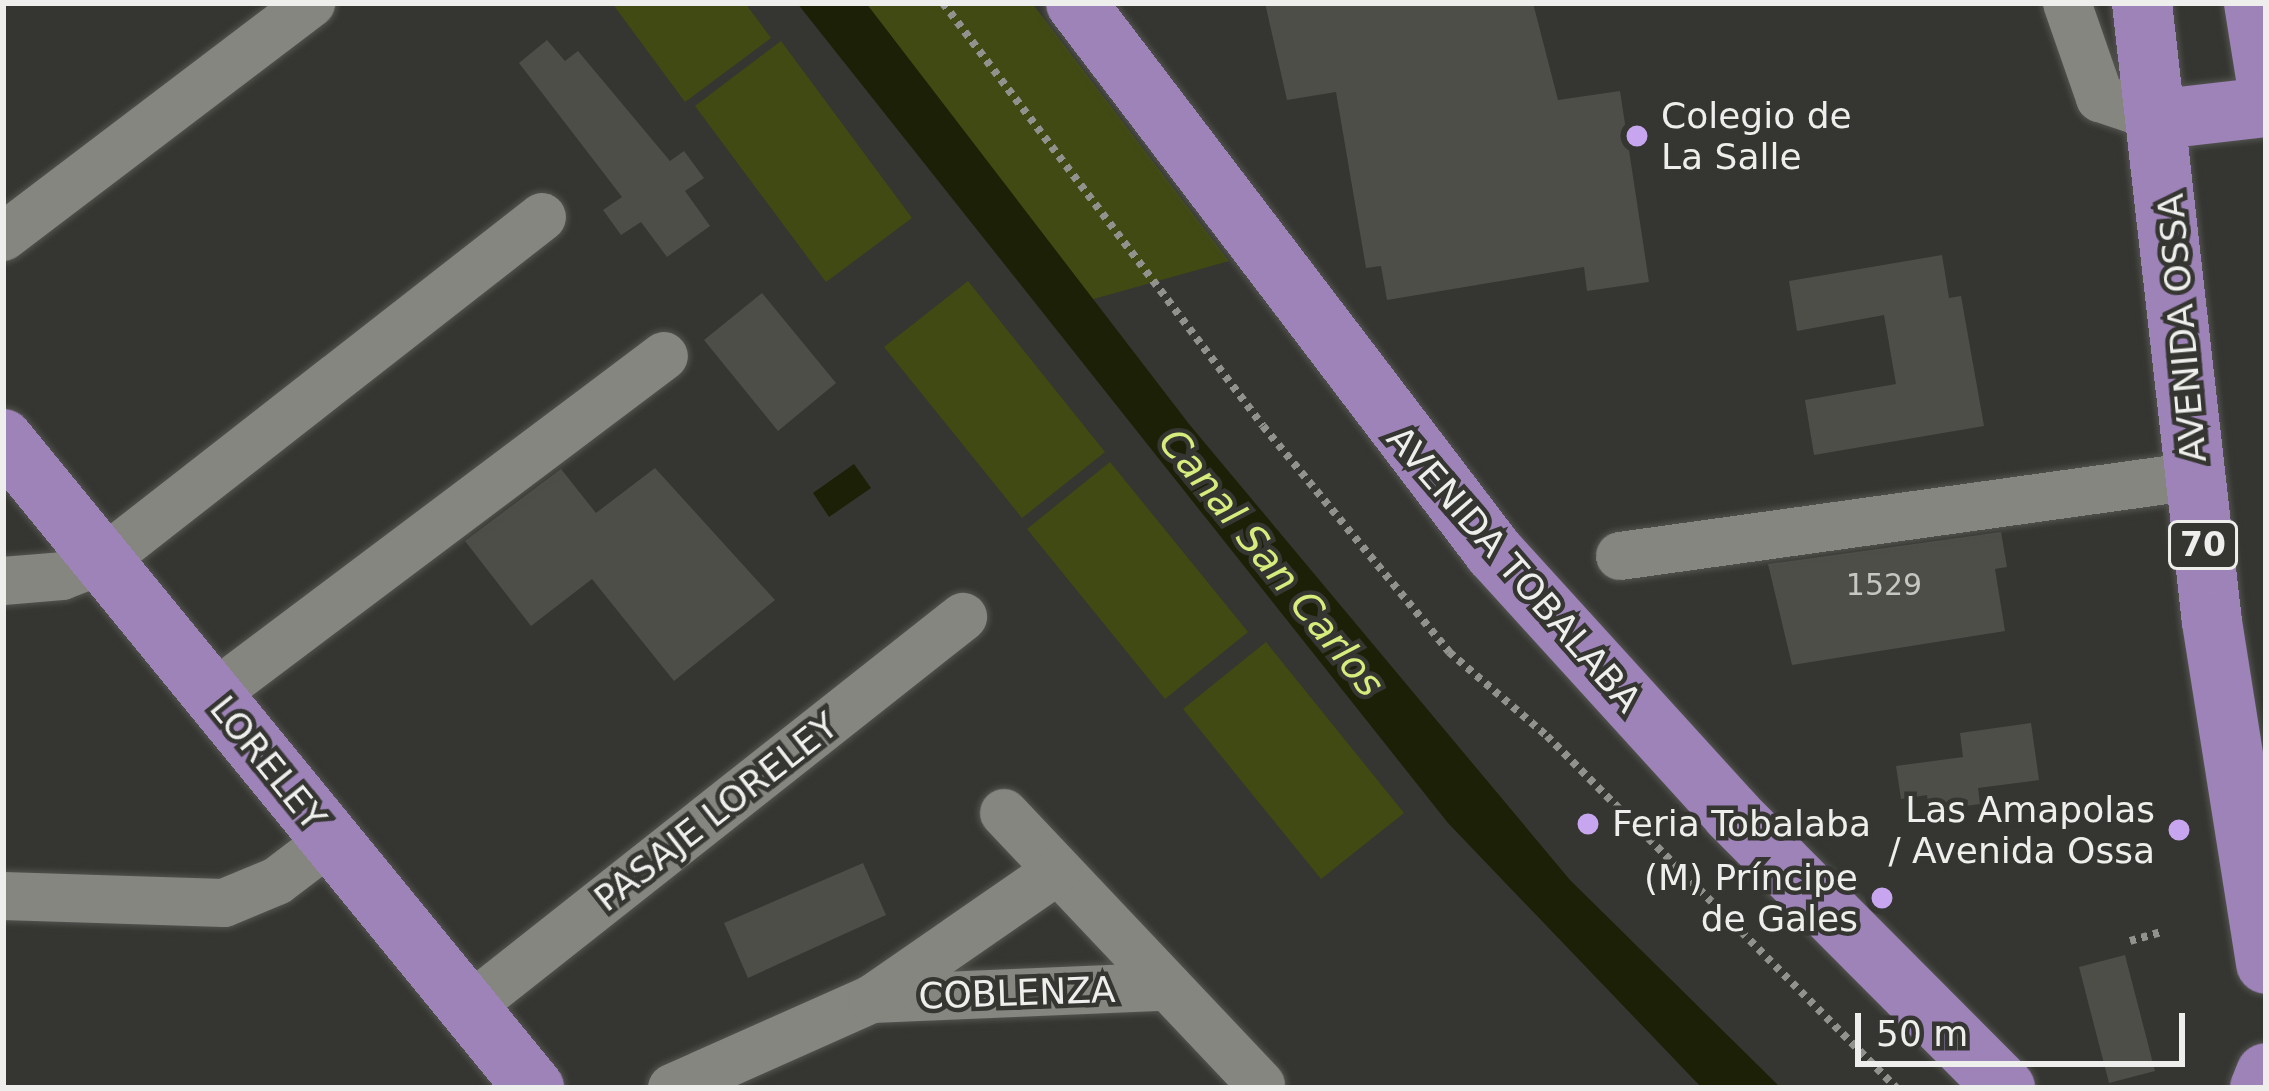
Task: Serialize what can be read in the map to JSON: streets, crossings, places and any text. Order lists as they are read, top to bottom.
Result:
{
  "streets": {
    "main road": [
      "AVENIDA OSSA",
      "70",
      "AVENIDA TOBALABA",
      "LORELEY"
    ],
    "street": ["PASAJE LORELEY", "COBLENZA"]
  },
  "crossings": [
    ["LORELEY", "PASAJE LORELEY"]
  ],
  "water": ["Canal San Carlos"],
  "places": [
    "Colegio de La Salle",
    "Feria Tobalaba",
    "Las Amapolas / Avenida Ossa",
    "(M) Príncipe de Gales"
  ],
  "house_numbers": ["1529"],
  "scale_bar": "50 m"
}
